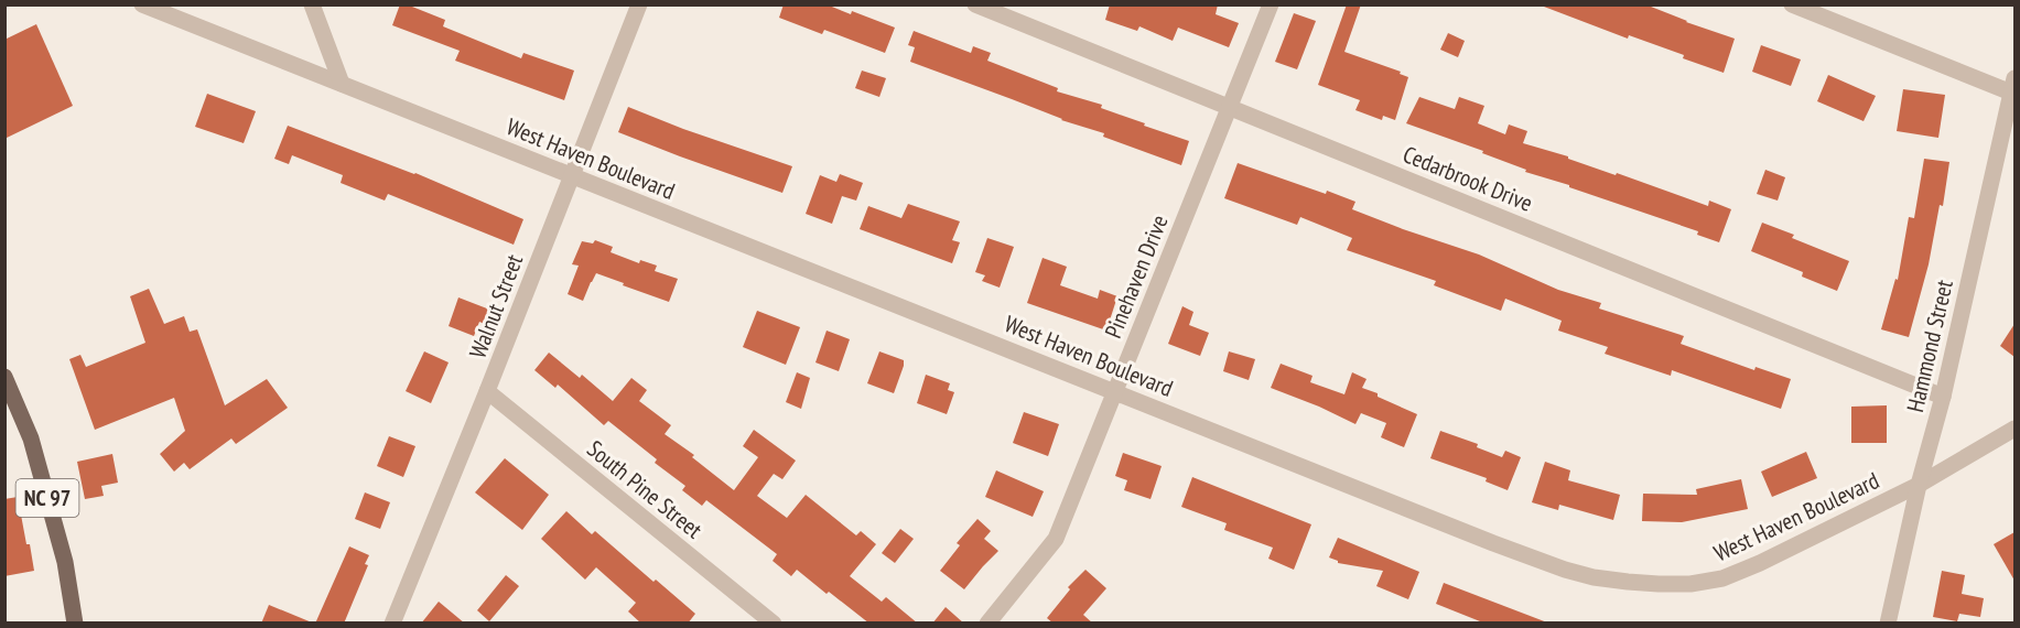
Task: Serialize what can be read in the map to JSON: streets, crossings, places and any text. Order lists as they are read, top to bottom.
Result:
{
  "streets": {
    "main road": ["NC 97"],
    "street": [
      "West Haven Boulevard",
      "Cedarbrook Drive",
      "Pinehaven Drive",
      "Walnut Street",
      "Hammond Street",
      "South Pine Street"
    ]
  },
  "crossings": [
    ["West Haven Boulevard", "Pinehaven Drive"],
    ["West Haven Boulevard", "Walnut Street"],
    ["West Haven Boulevard", "Hammond Street"],
    ["Cedarbrook Drive", "Pinehaven Drive"],
    ["Cedarbrook Drive", "Hammond Street"],
    ["Walnut Street", "South Pine Street"]
  ]
}
